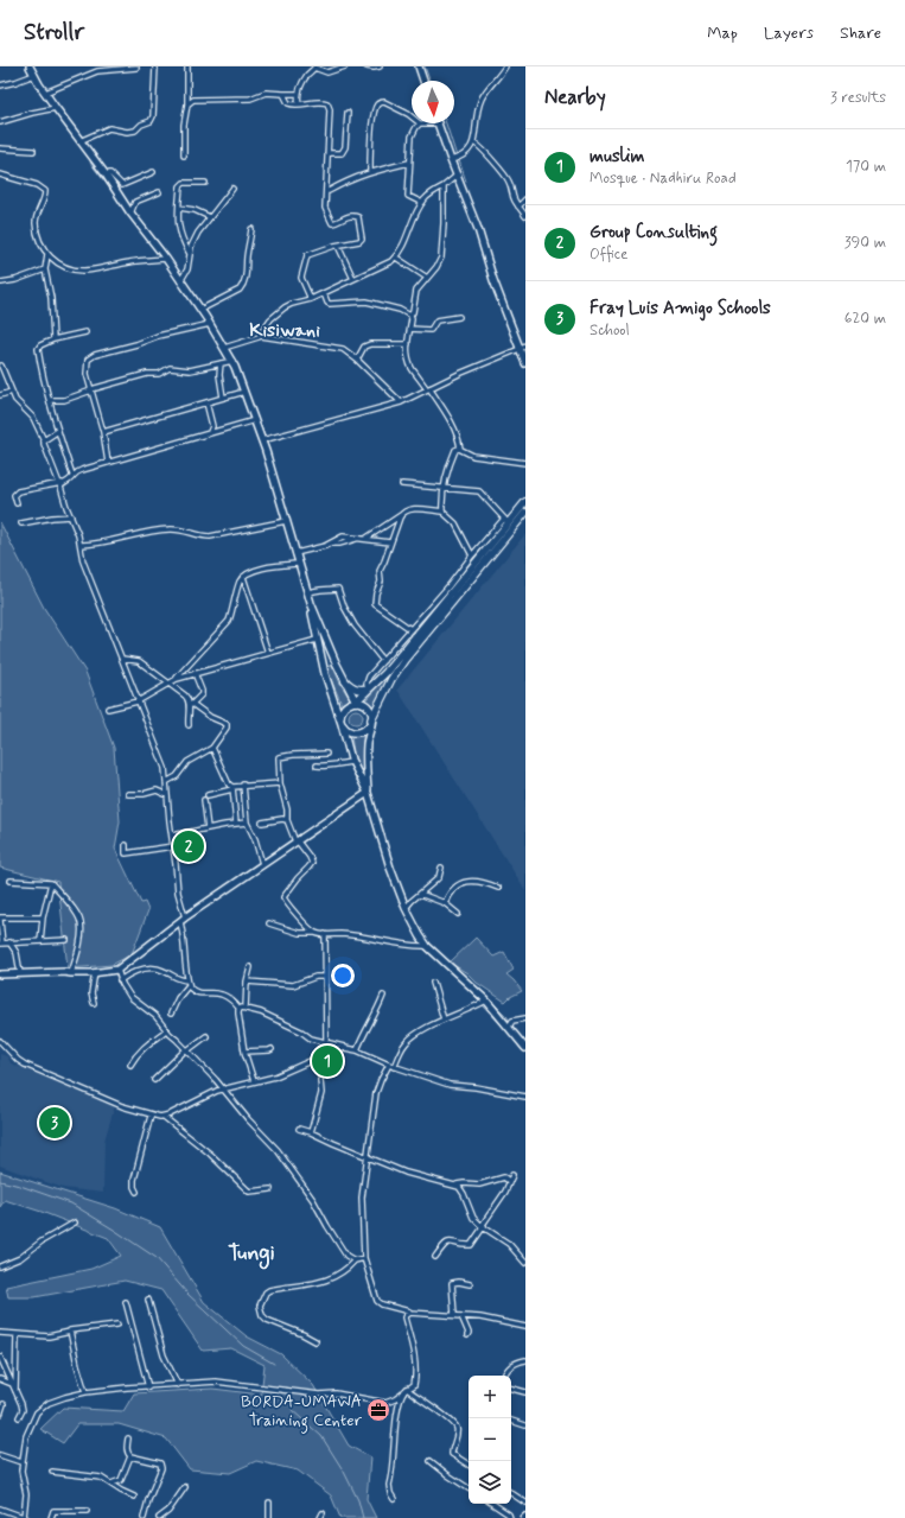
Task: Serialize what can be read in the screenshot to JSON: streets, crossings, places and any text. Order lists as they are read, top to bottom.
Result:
{
  "districts": ["Kisiwani", "Tungi"],
  "places": {
    "office": ["BORDA-UMAWA Training Center"]
  },
  "north": "bottom",
  "page": {
    "header": "Strollr",
    "nav": ["Map", "Layers", "Share"],
    "heading": ["Nearby", "3 results"],
    "list": [
      {
        "mark": "1",
        "name": "muslim",
        "note": "Mosque · Nadhiru Road",
        "value": "170 m"
      },
      {
        "mark": "2",
        "name": "Group Consulting",
        "note": "Office",
        "value": "390 m"
      },
      {
        "mark": "3",
        "name": "Fray Luis Amigo Schools",
        "note": "School",
        "value": "620 m"
      }
    ],
    "pins": ["2", "1", "3"],
    "map_buttons": ["+", "−"]
  }
}
